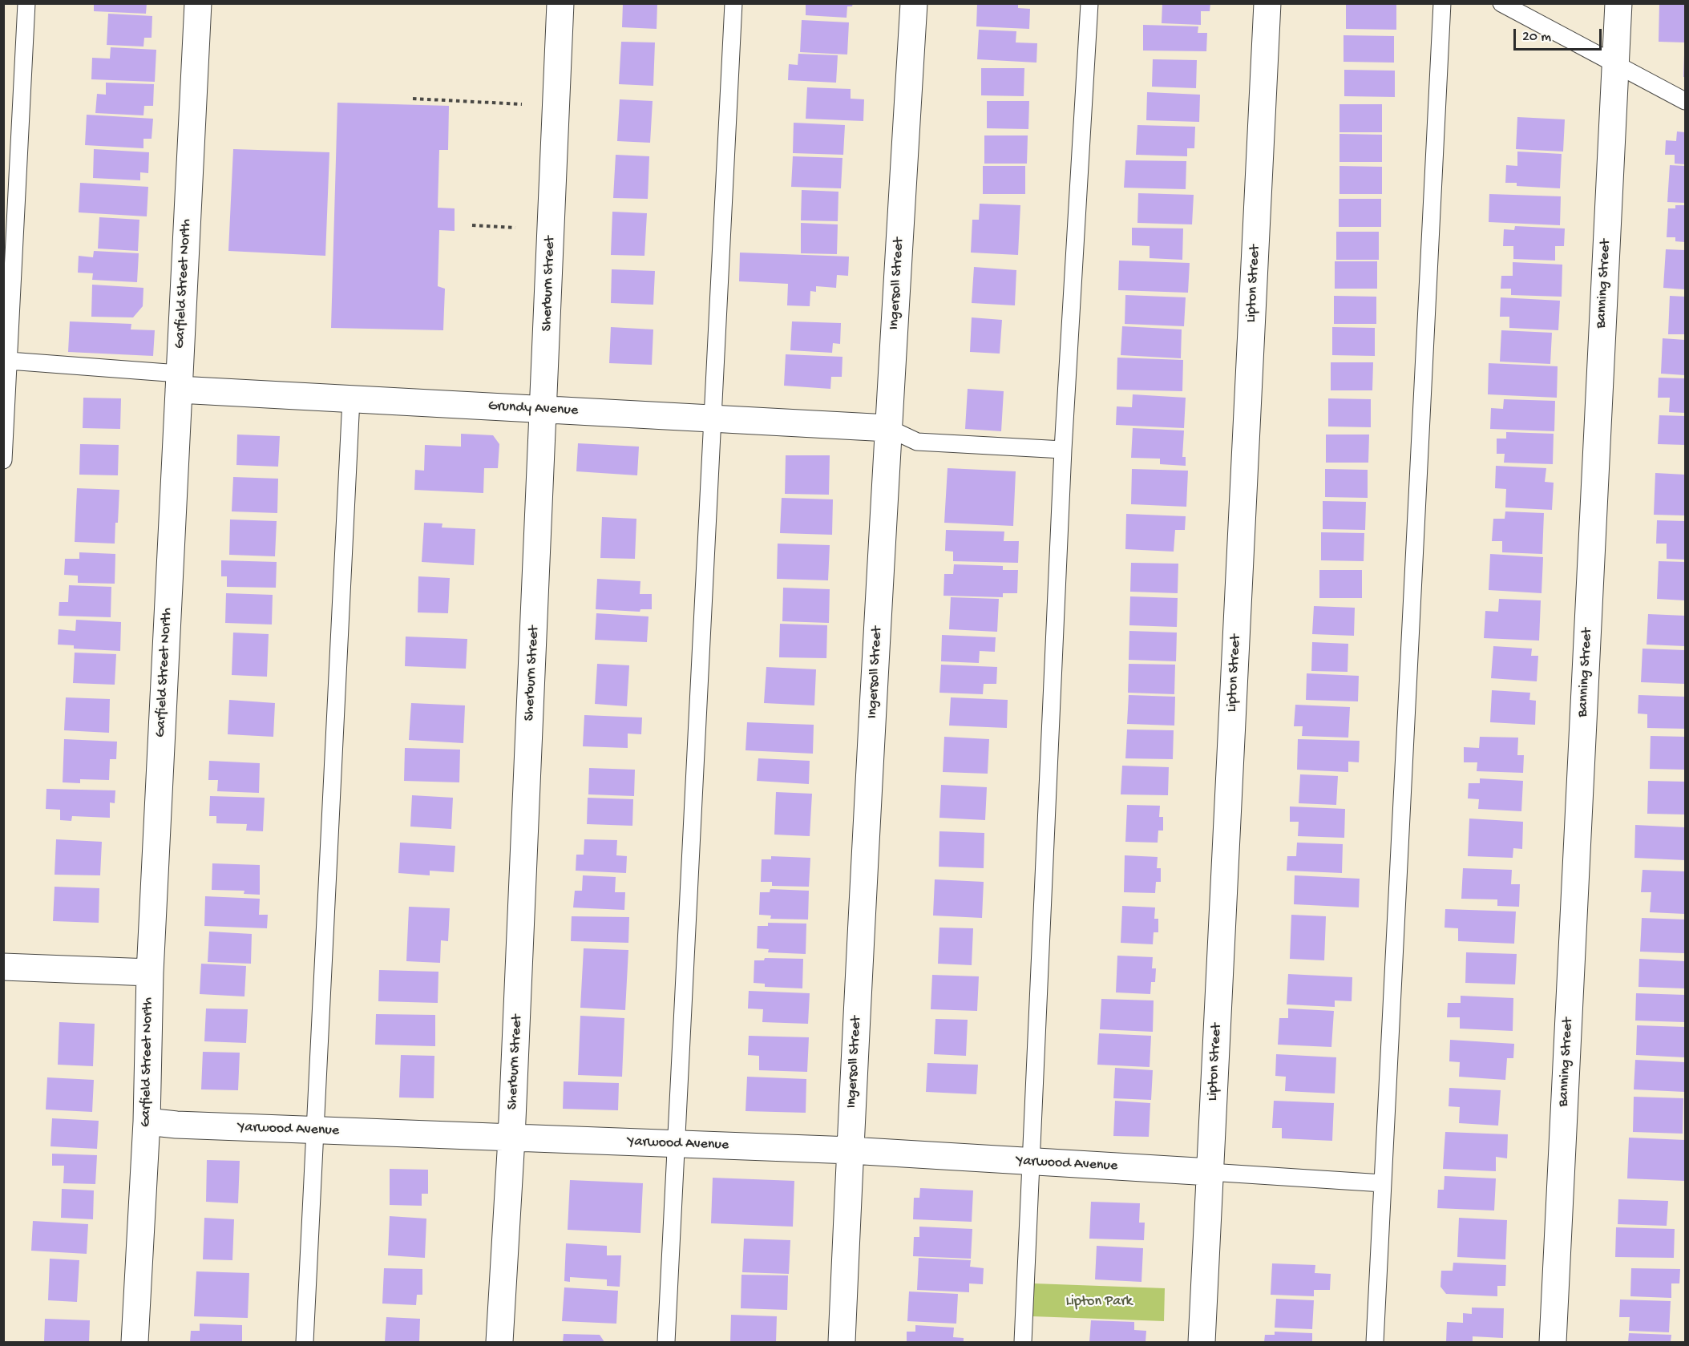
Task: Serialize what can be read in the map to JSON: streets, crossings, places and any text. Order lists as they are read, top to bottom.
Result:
{
  "streets": {
    "street": [
      "Garfield Street North",
      "Sherburn Street",
      "Ingersoll Street",
      "Lipton Street",
      "Banning Street",
      "Grundy Avenue",
      "Yarwood Avenue"
    ]
  },
  "crossings": [
    ["Garfield Street North", "Grundy Avenue"],
    ["Garfield Street North", "Yarwood Avenue"],
    ["Sherburn Street", "Grundy Avenue"],
    ["Sherburn Street", "Yarwood Avenue"],
    ["Ingersoll Street", "Grundy Avenue"],
    ["Ingersoll Street", "Yarwood Avenue"],
    ["Lipton Street", "Yarwood Avenue"]
  ],
  "parks": ["Lipton Park"],
  "scale_bar": "20 m"
}
